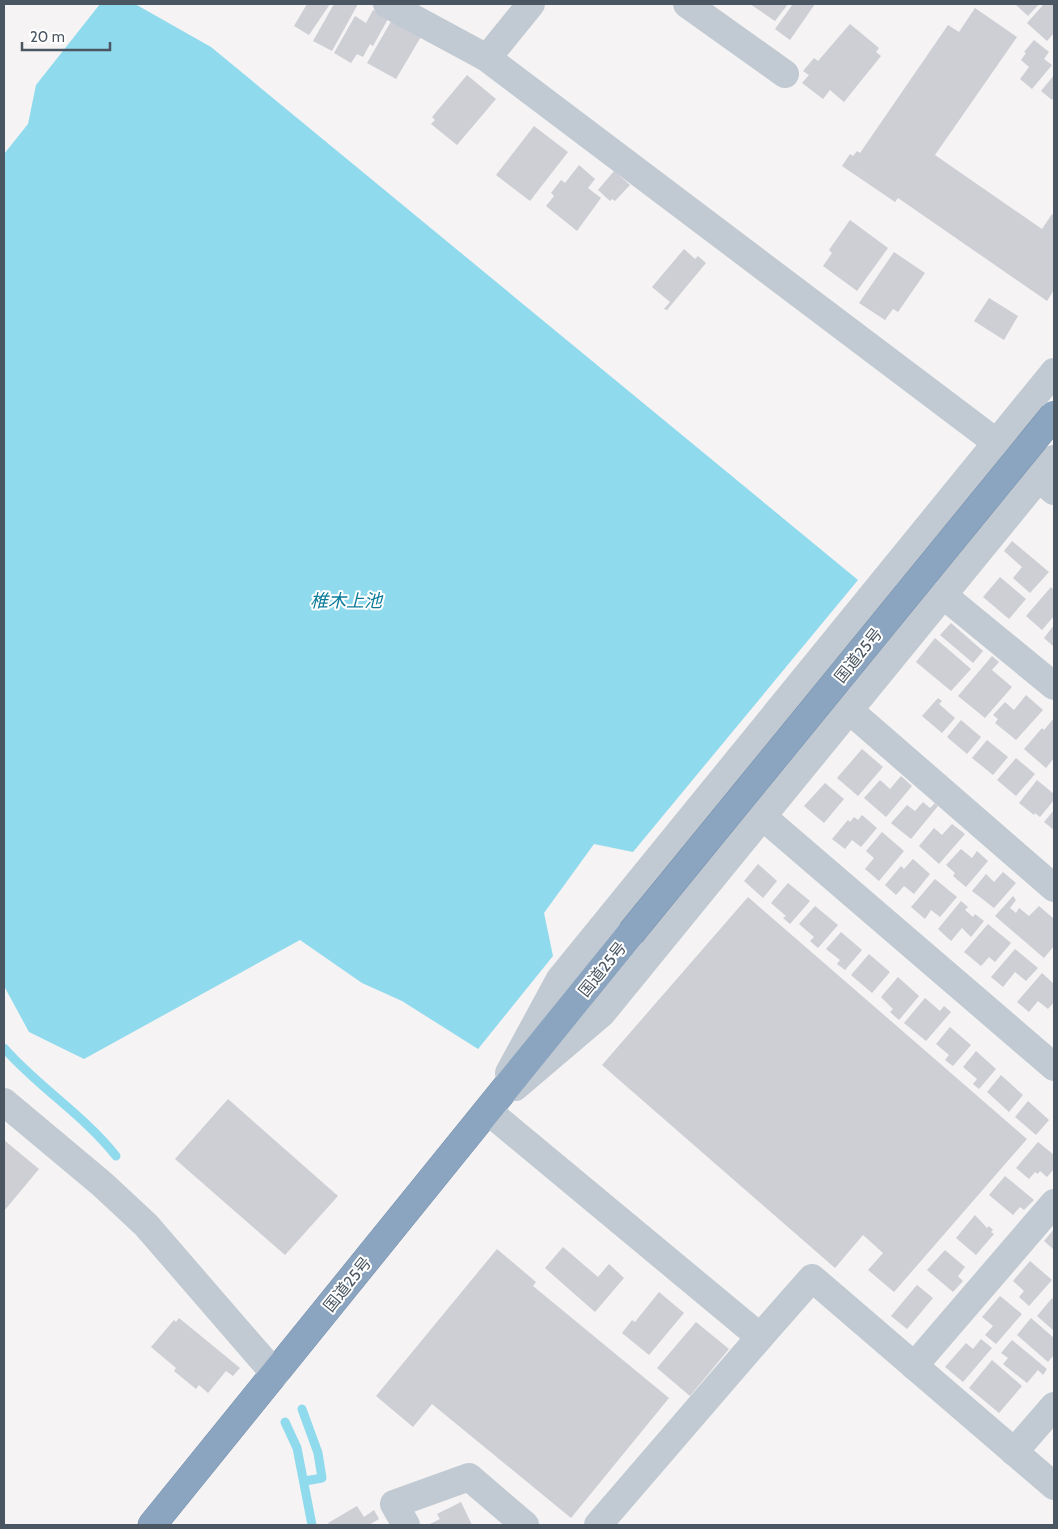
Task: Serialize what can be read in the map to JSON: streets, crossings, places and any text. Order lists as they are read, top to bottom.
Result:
{
  "streets": {
    "highway": ["国道25号"]
  },
  "water": ["椎木上池"],
  "scale_bar": "20 m"
}
